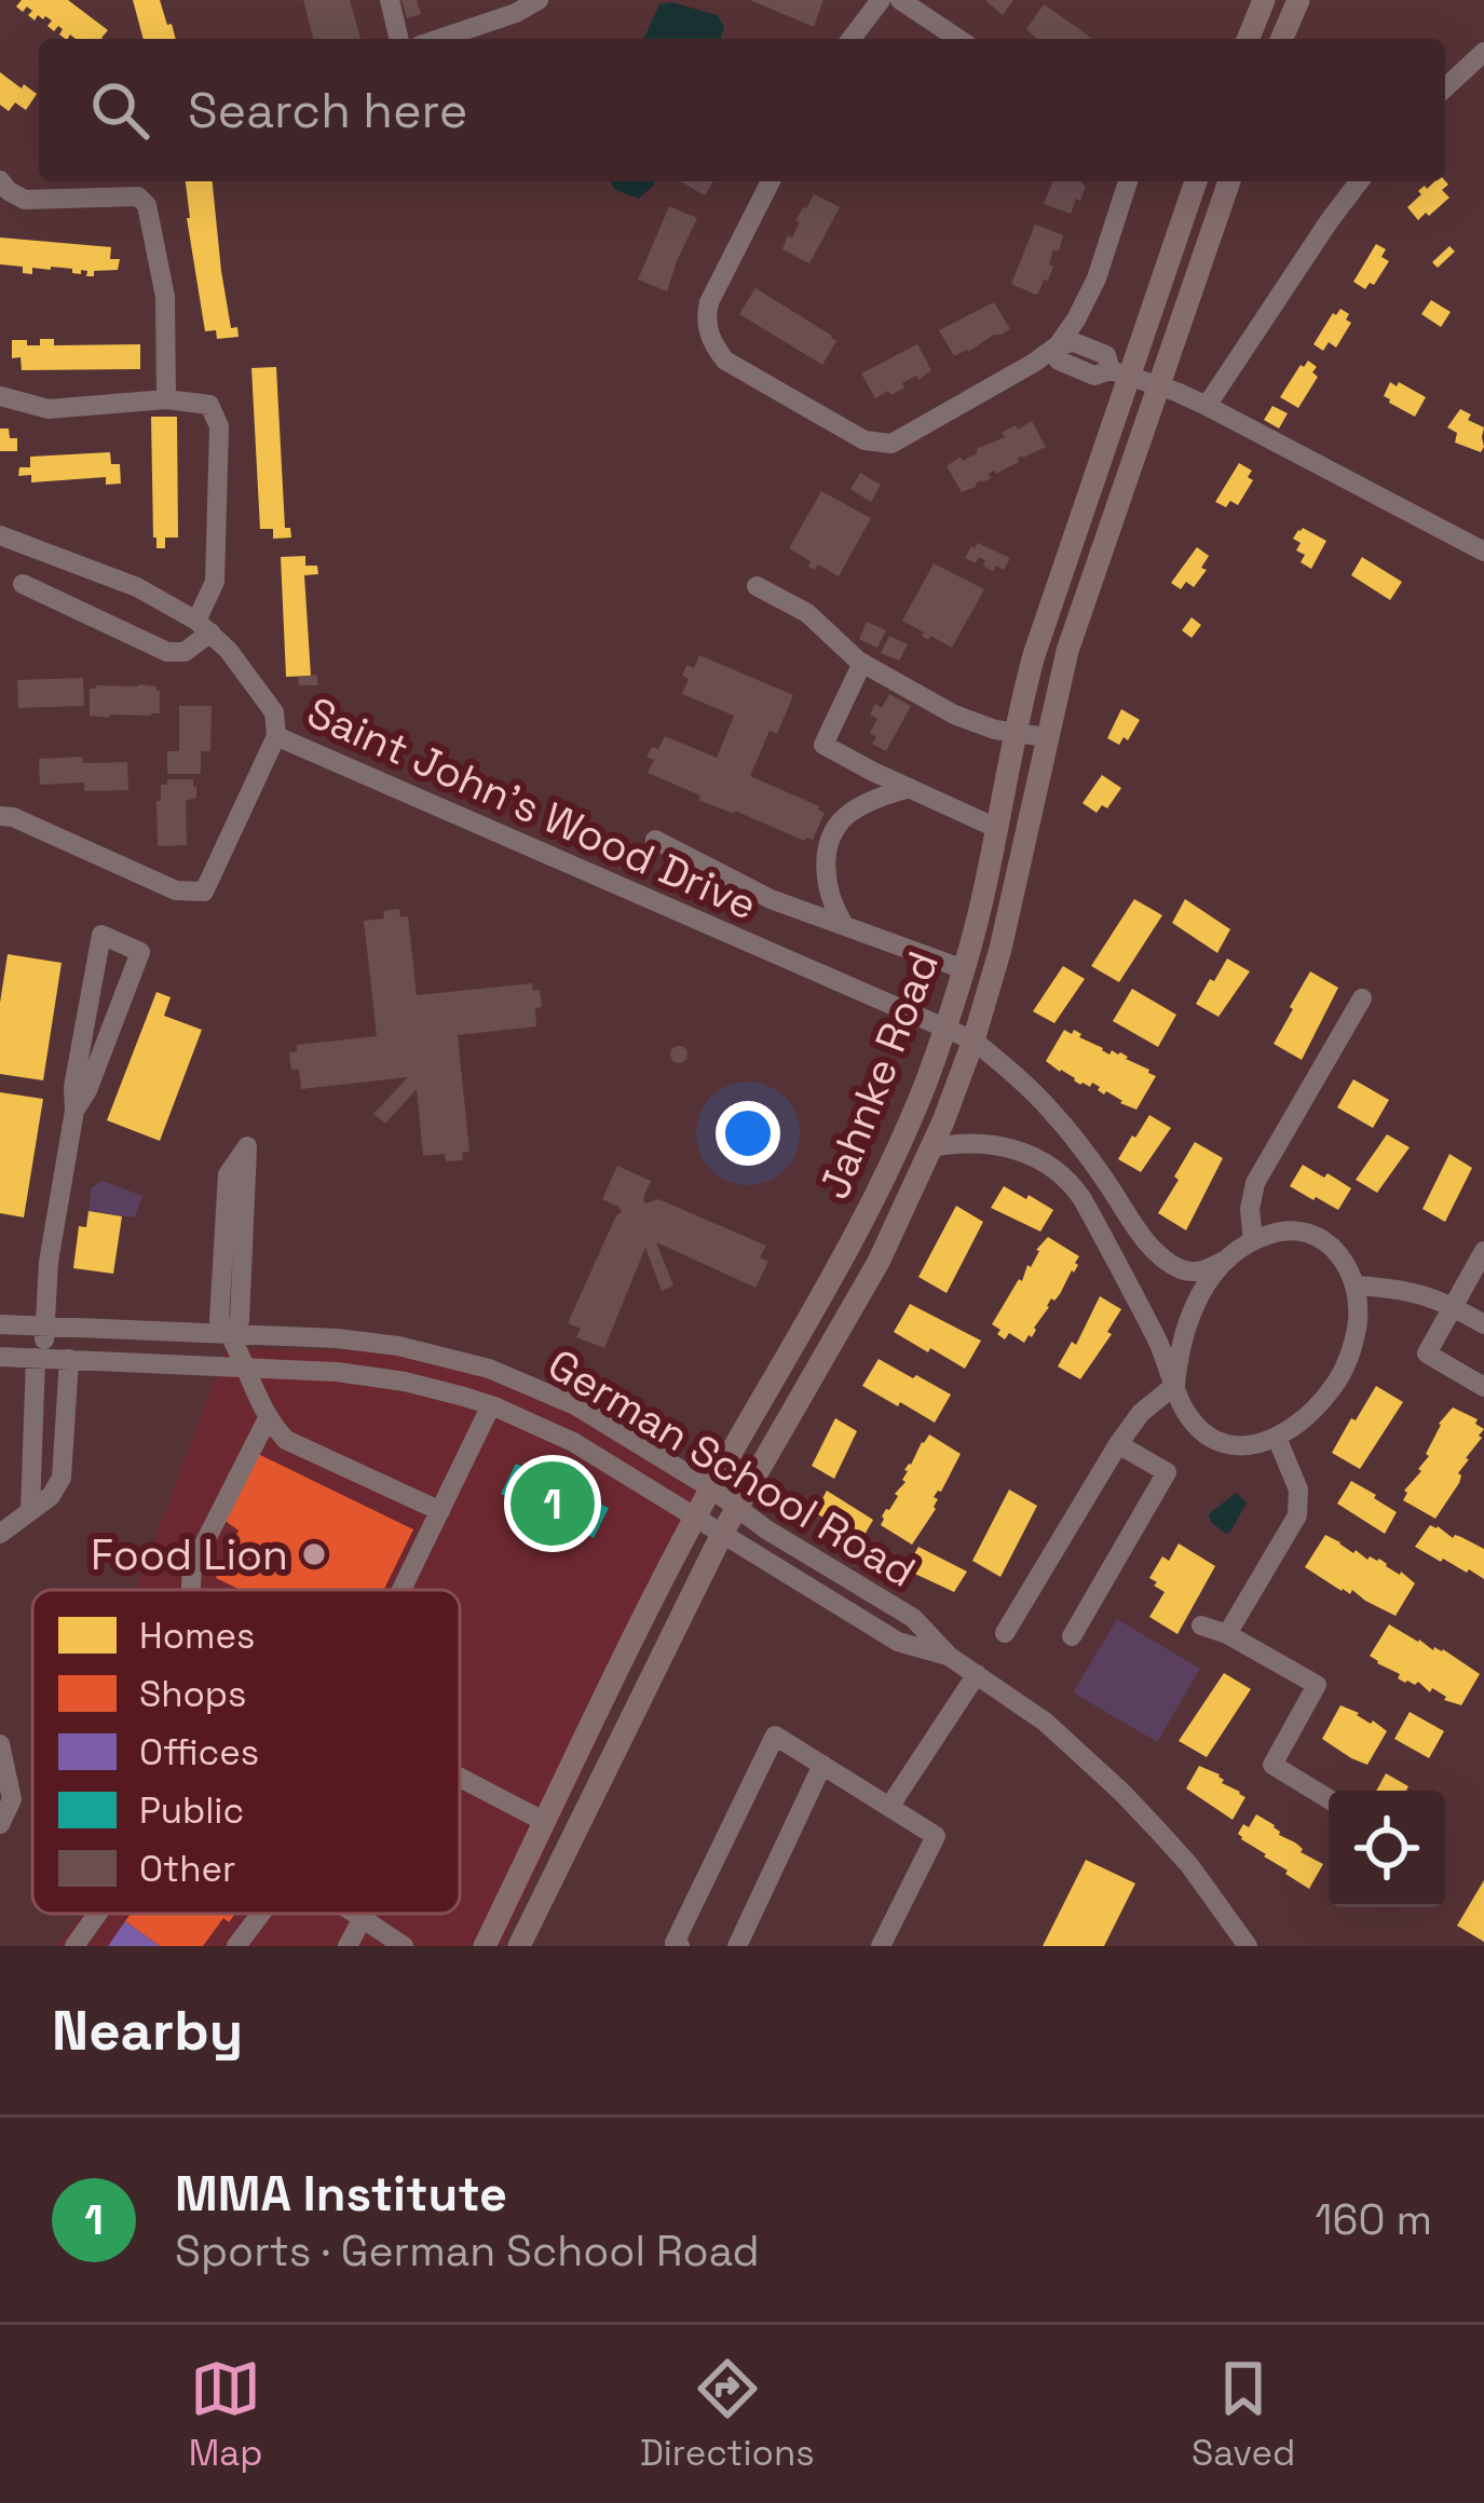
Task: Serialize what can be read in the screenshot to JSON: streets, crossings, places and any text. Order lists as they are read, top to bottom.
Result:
{
  "streets": {
    "main road": ["Jahnke Road"],
    "street": ["Saint John's Wood Drive", "German School Road"]
  },
  "crossings": [
    ["Saint John's Wood Drive", "Jahnke Road"],
    ["Jahnke Road", "German School Road"]
  ],
  "places": ["Food Lion"],
  "legend": [
    "Homes",
    "Shops",
    "Offices",
    "Public",
    "Other"
  ],
  "page": {
    "search": "Search here",
    "pins": "1",
    "heading": "Nearby",
    "list": [
      {
        "mark": "1",
        "name": "MMA Institute",
        "note": "Sports · German School Road",
        "value": "160 m"
      }
    ],
    "nav": ["Map", "Directions", "Saved"]
  }
}
